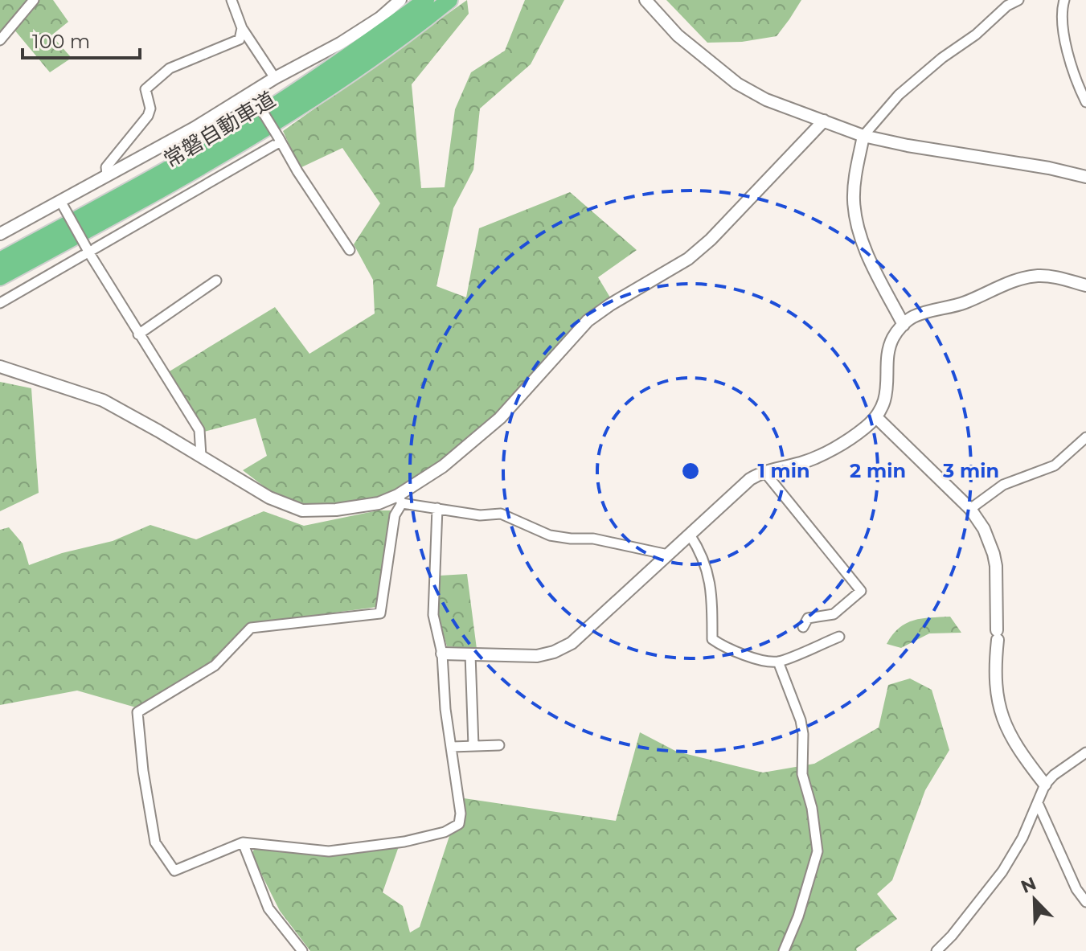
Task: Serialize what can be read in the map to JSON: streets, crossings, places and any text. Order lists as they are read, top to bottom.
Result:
{
  "streets": {
    "highway": ["常磐自動車道"]
  },
  "scale_bar": "100 m",
  "north": "top left",
  "rings": ["1 min", "2 min", "3 min"]
}
